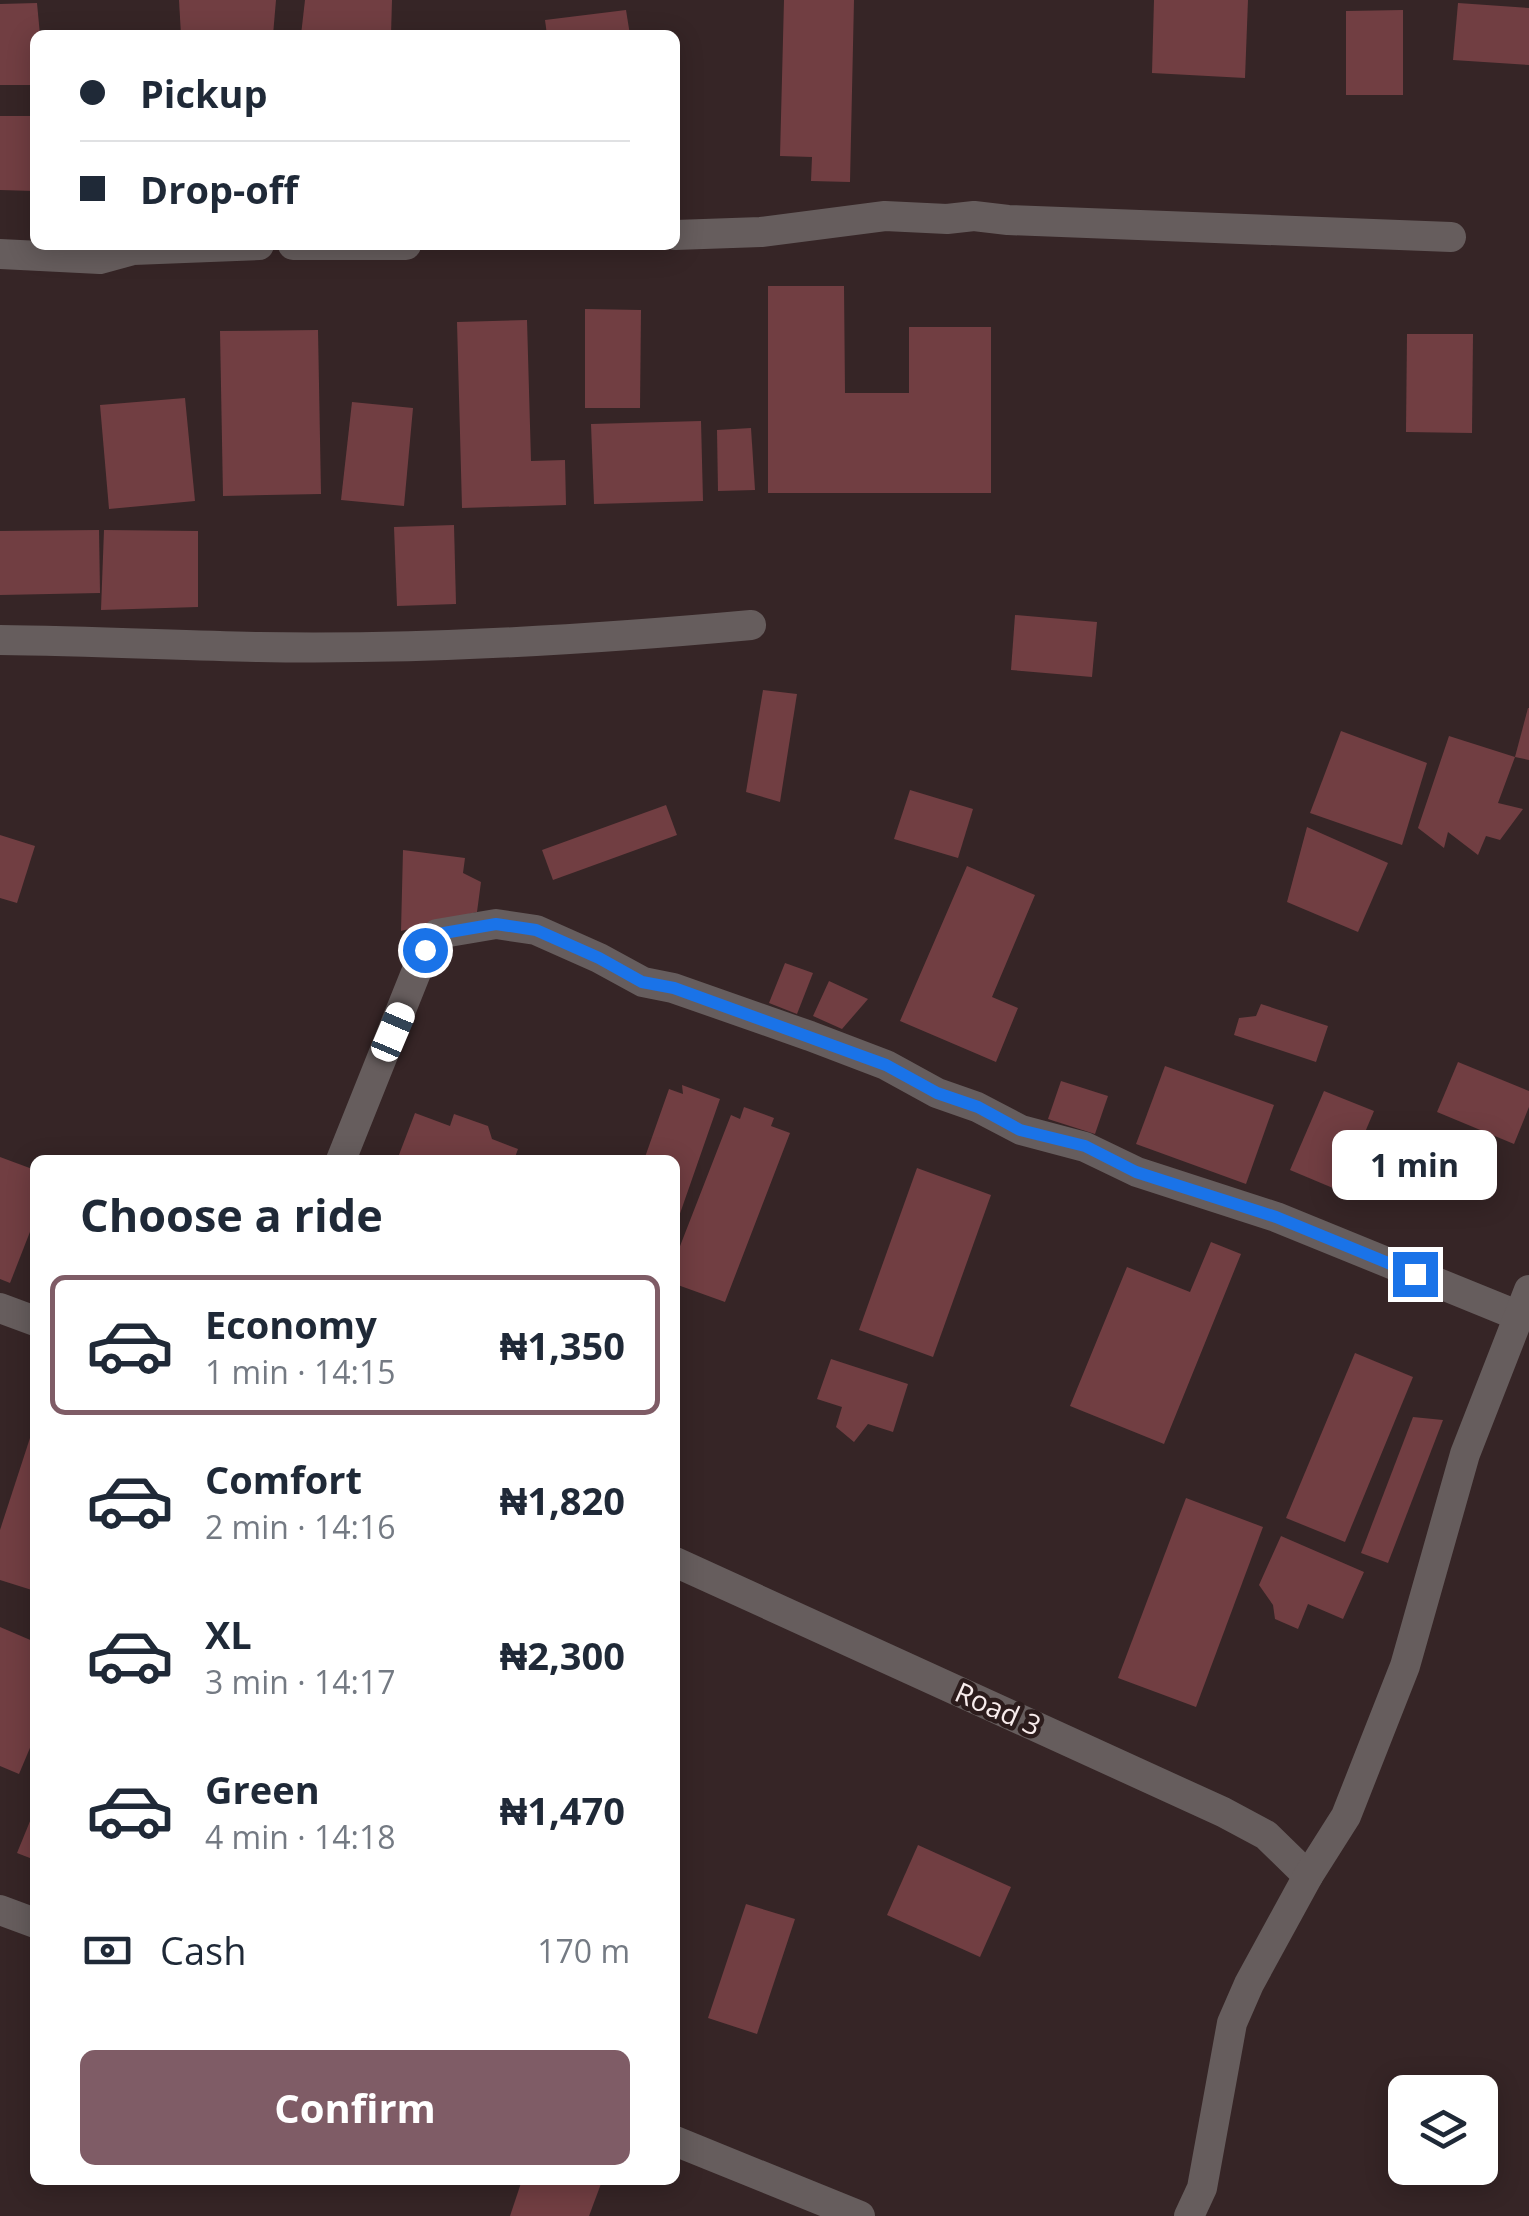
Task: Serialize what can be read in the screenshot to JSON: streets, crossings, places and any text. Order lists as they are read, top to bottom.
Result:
{
  "streets": {
    "street": ["Road 3"]
  },
  "page": {
    "banner": ["Pickup", "Drop-off"],
    "bubble": "1 min",
    "heading": "Choose a ride",
    "list": [
      {
        "name": "Economy",
        "note": "1 min · 14:15",
        "value": "₦1,350"
      },
      {
        "name": "Comfort",
        "note": "2 min · 14:16",
        "value": "₦1,820"
      },
      {
        "name": "XL",
        "note": "3 min · 14:17",
        "value": "₦2,300"
      },
      {
        "name": "Green",
        "note": "4 min · 14:18",
        "value": "₦1,470"
      }
    ],
    "pay": ["Cash", "170 m"],
    "buttons": "Confirm"
  }
}
